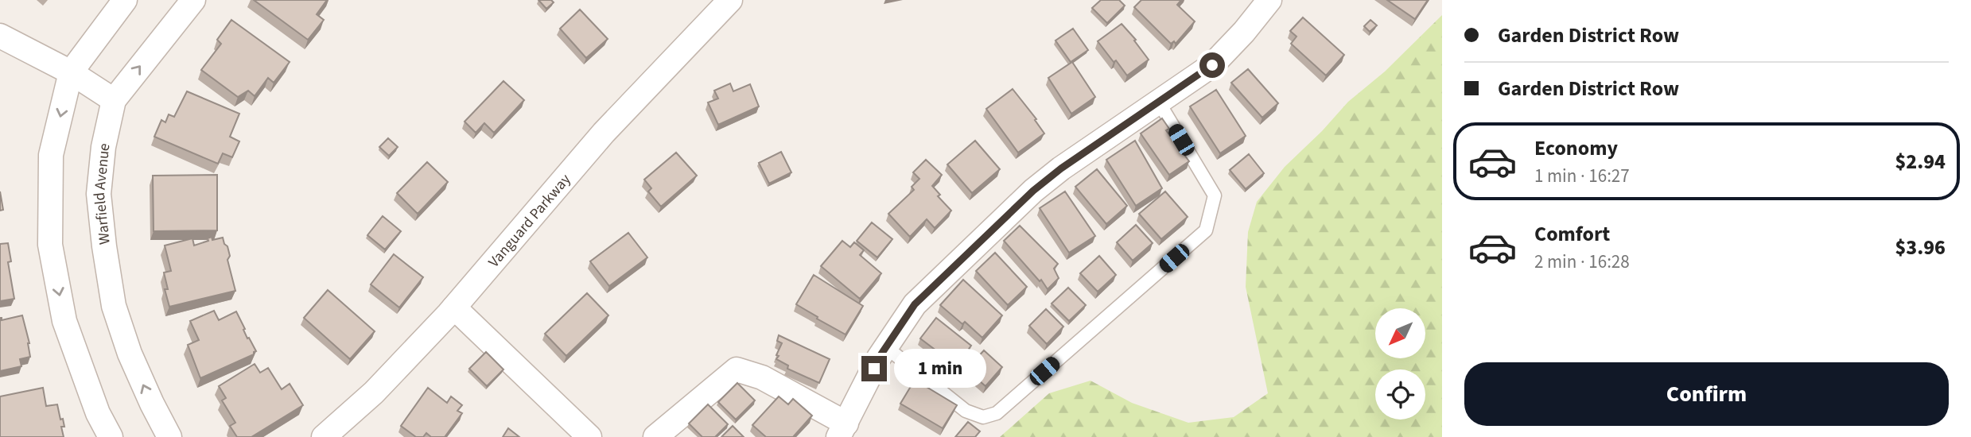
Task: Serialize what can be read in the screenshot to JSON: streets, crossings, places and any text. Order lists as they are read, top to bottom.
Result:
{
  "streets": {
    "street": ["Warfield Avenue", "Vanguard Parkway"]
  },
  "north": "bottom left",
  "page": {
    "banner": ["Garden District Row", "Garden District Row"],
    "list": [
      {
        "name": "Economy",
        "note": "1 min · 16:27",
        "value": "$2.94"
      },
      {
        "name": "Comfort",
        "note": "2 min · 16:28",
        "value": "$3.96"
      }
    ],
    "bubble": "1 min",
    "buttons": "Confirm"
  }
}
